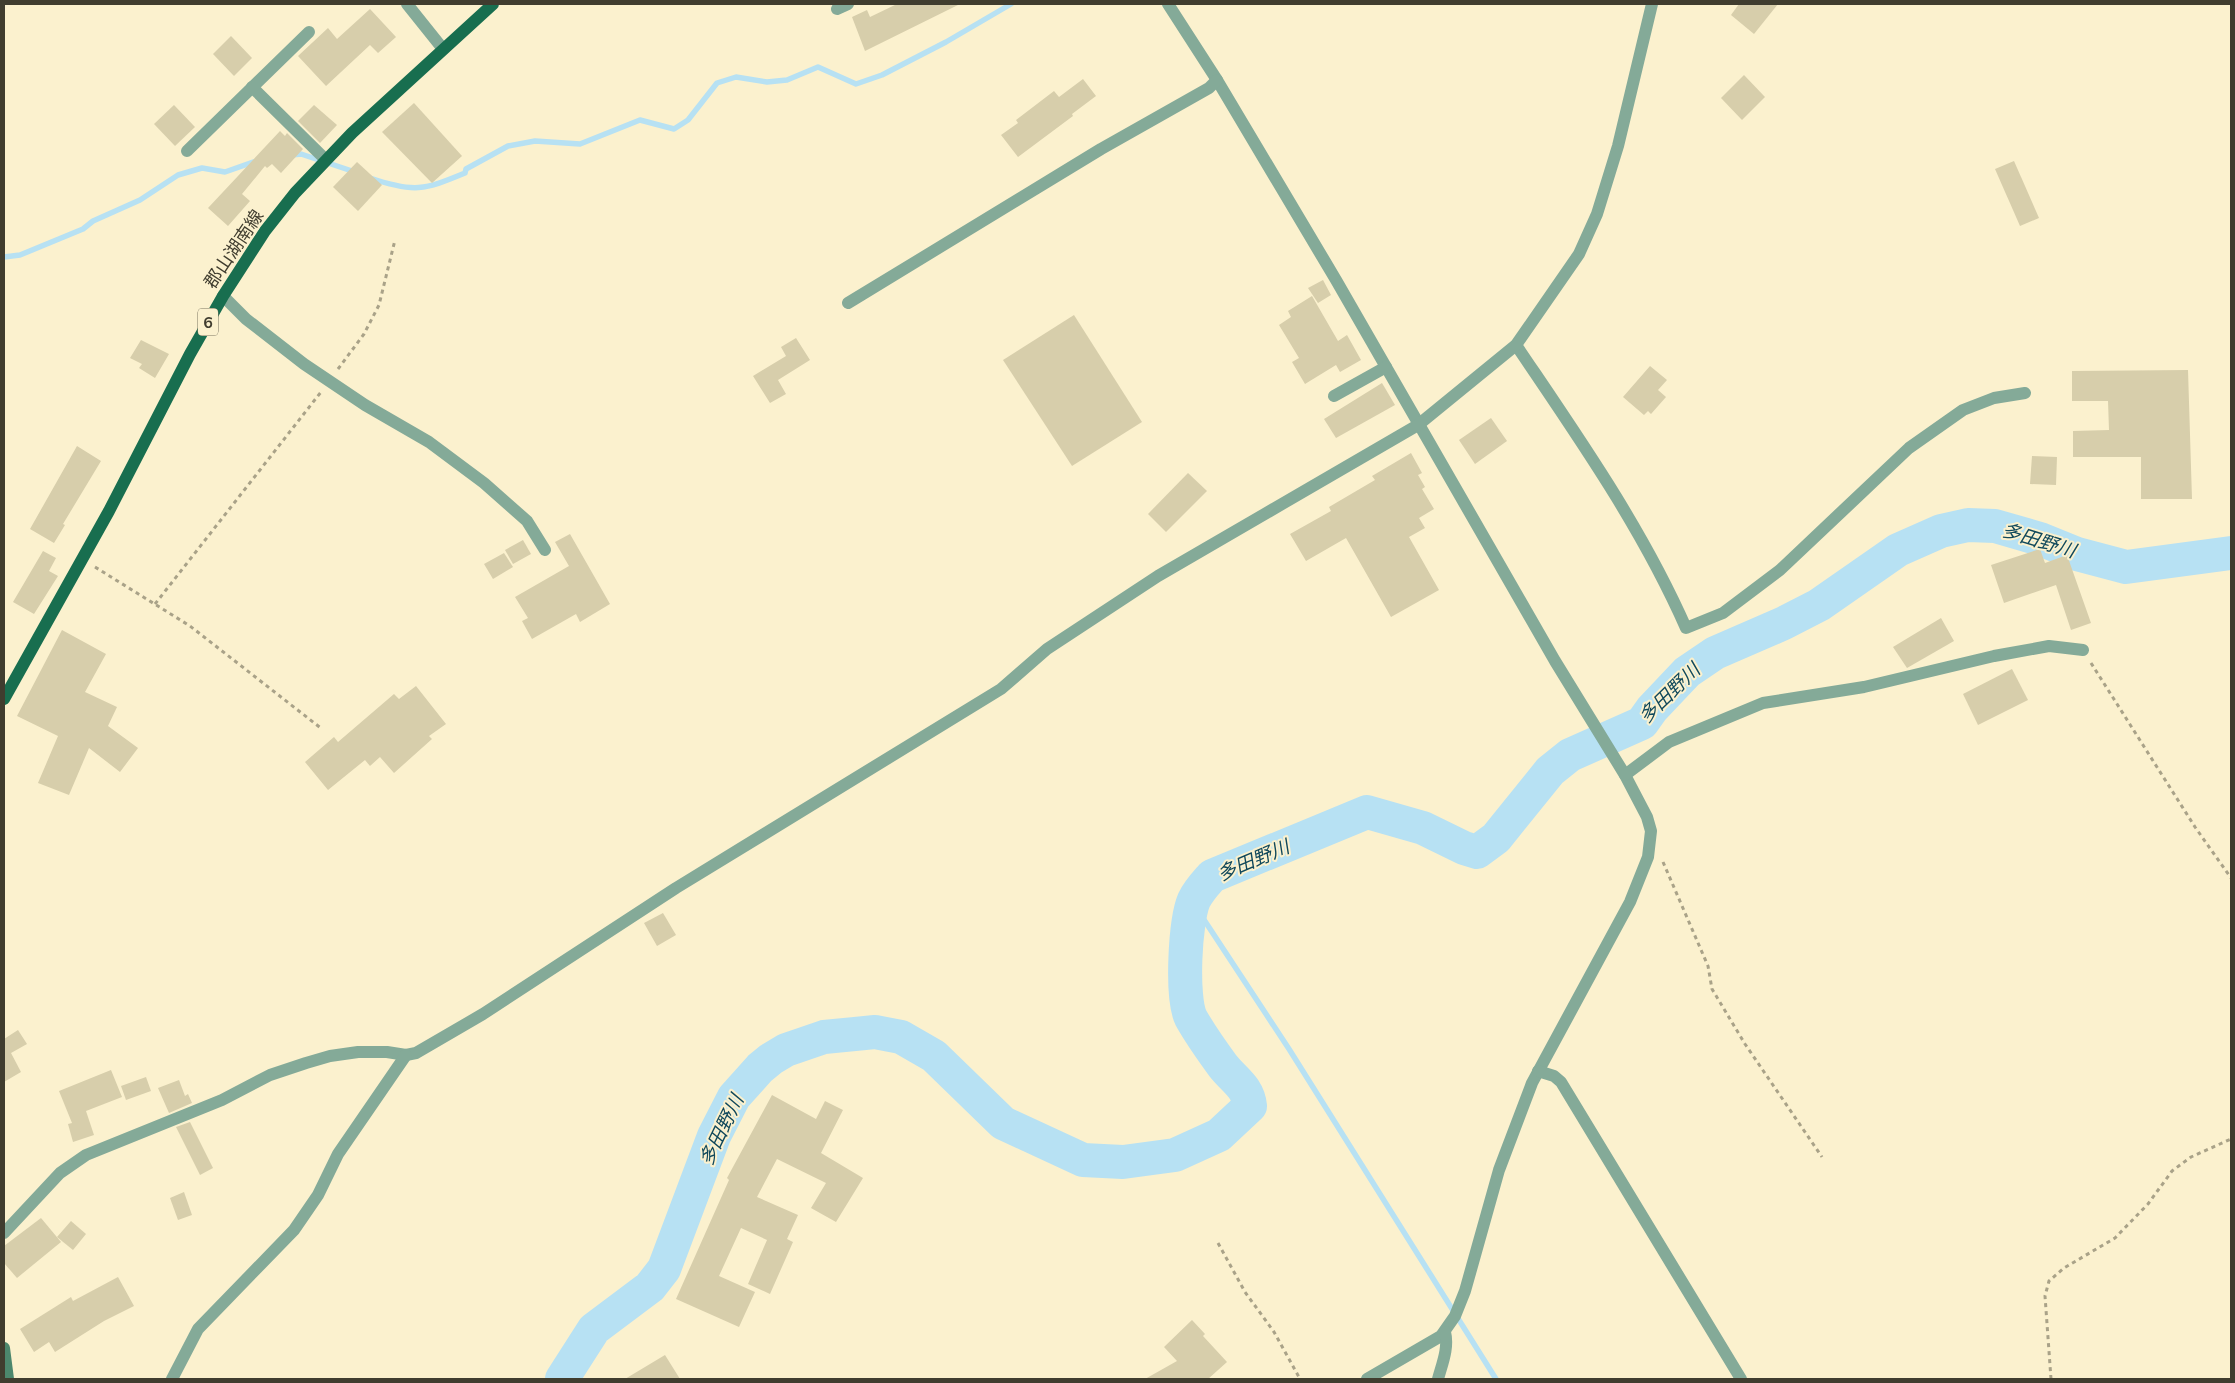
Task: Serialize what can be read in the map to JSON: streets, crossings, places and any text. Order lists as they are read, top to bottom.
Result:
{
  "streets": {
    "main road": ["郡山湖南線", "6"]
  },
  "water": ["多田野川"]
}
